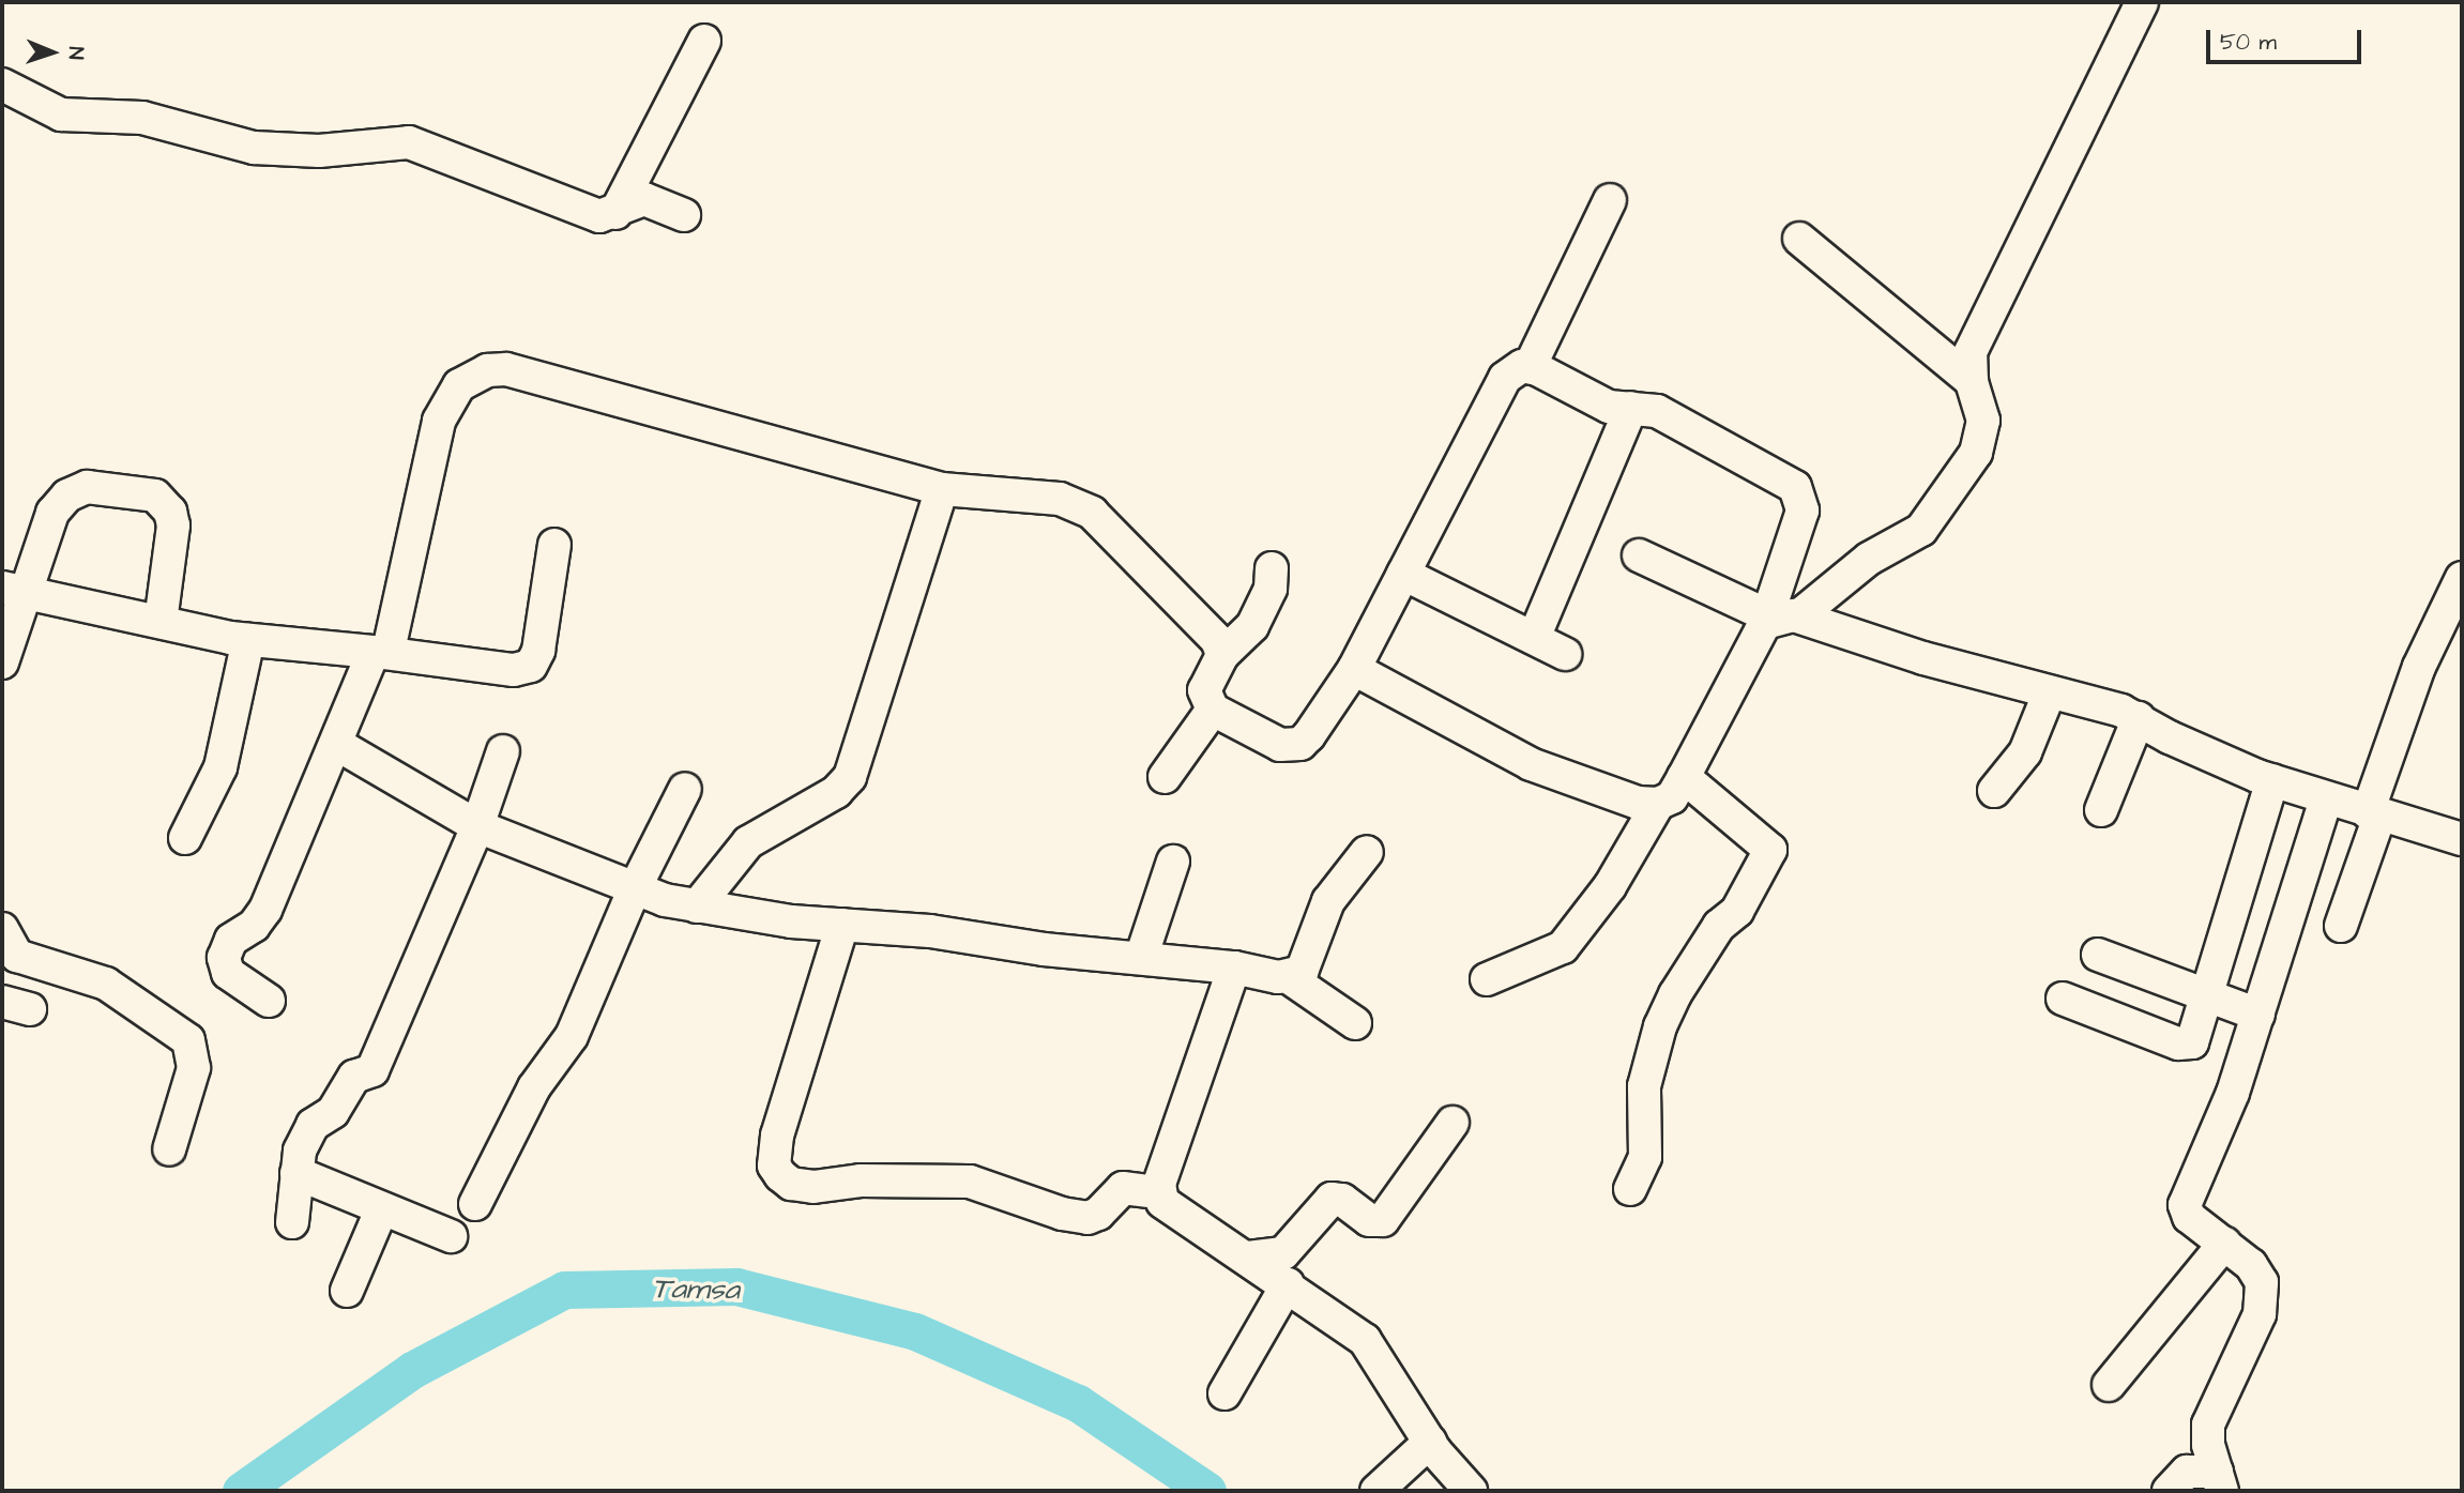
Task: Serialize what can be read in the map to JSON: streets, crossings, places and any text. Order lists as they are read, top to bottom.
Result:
{
  "water": ["Tamsa"],
  "scale_bar": "50 m",
  "north": "right"
}
